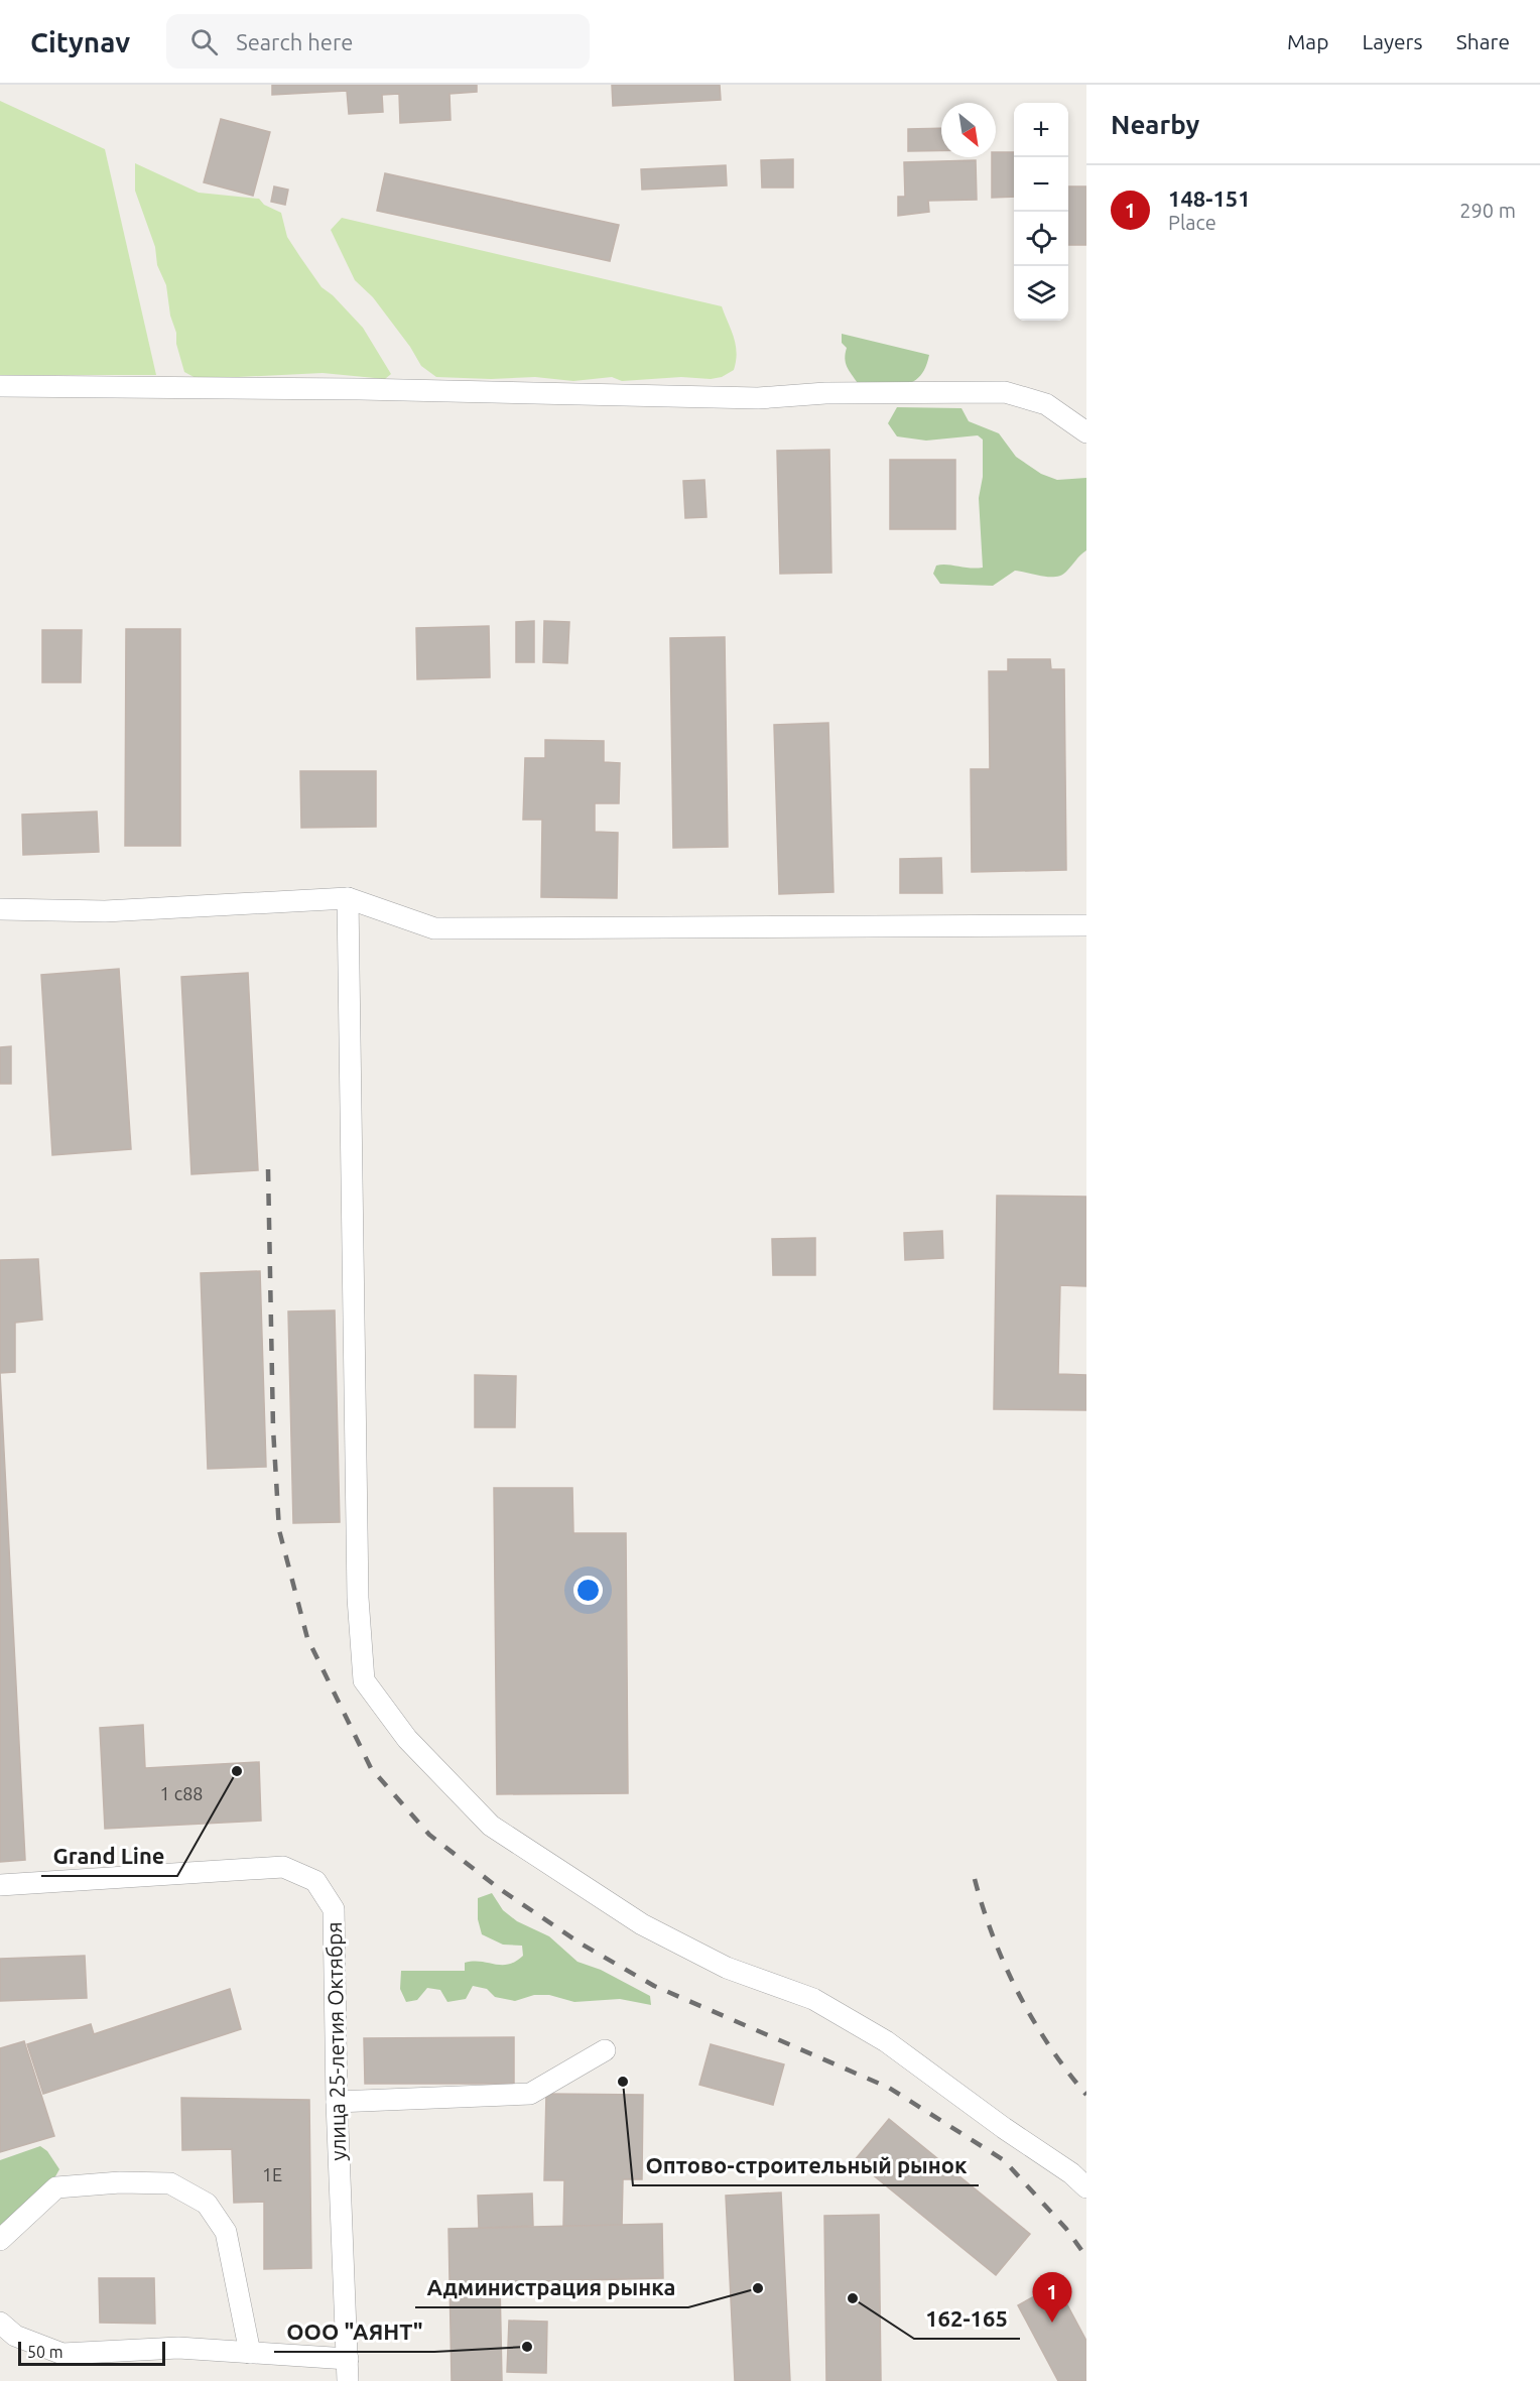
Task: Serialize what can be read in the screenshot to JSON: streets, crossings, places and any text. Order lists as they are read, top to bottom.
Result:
{
  "streets": {
    "street": ["улица 25-летия Октября"]
  },
  "places": [
    "Grand Line",
    "Оптово-строительный рынок",
    "Администрация рынка",
    "162-165",
    "ООО \"АЯНТ\""
  ],
  "house_numbers": ["1 с88", "1Е"],
  "scale_bar": "50 m",
  "north": "bottom right",
  "page": {
    "header": "Citynav",
    "search": "Search here",
    "nav": ["Map", "Layers", "Share"],
    "heading": "Nearby",
    "map_buttons": ["+", "−"],
    "list": [
      {
        "mark": "1",
        "name": "148-151",
        "note": "Place",
        "value": "290 m"
      }
    ],
    "pins": "1",
    "scale": "50 m"
  }
}
